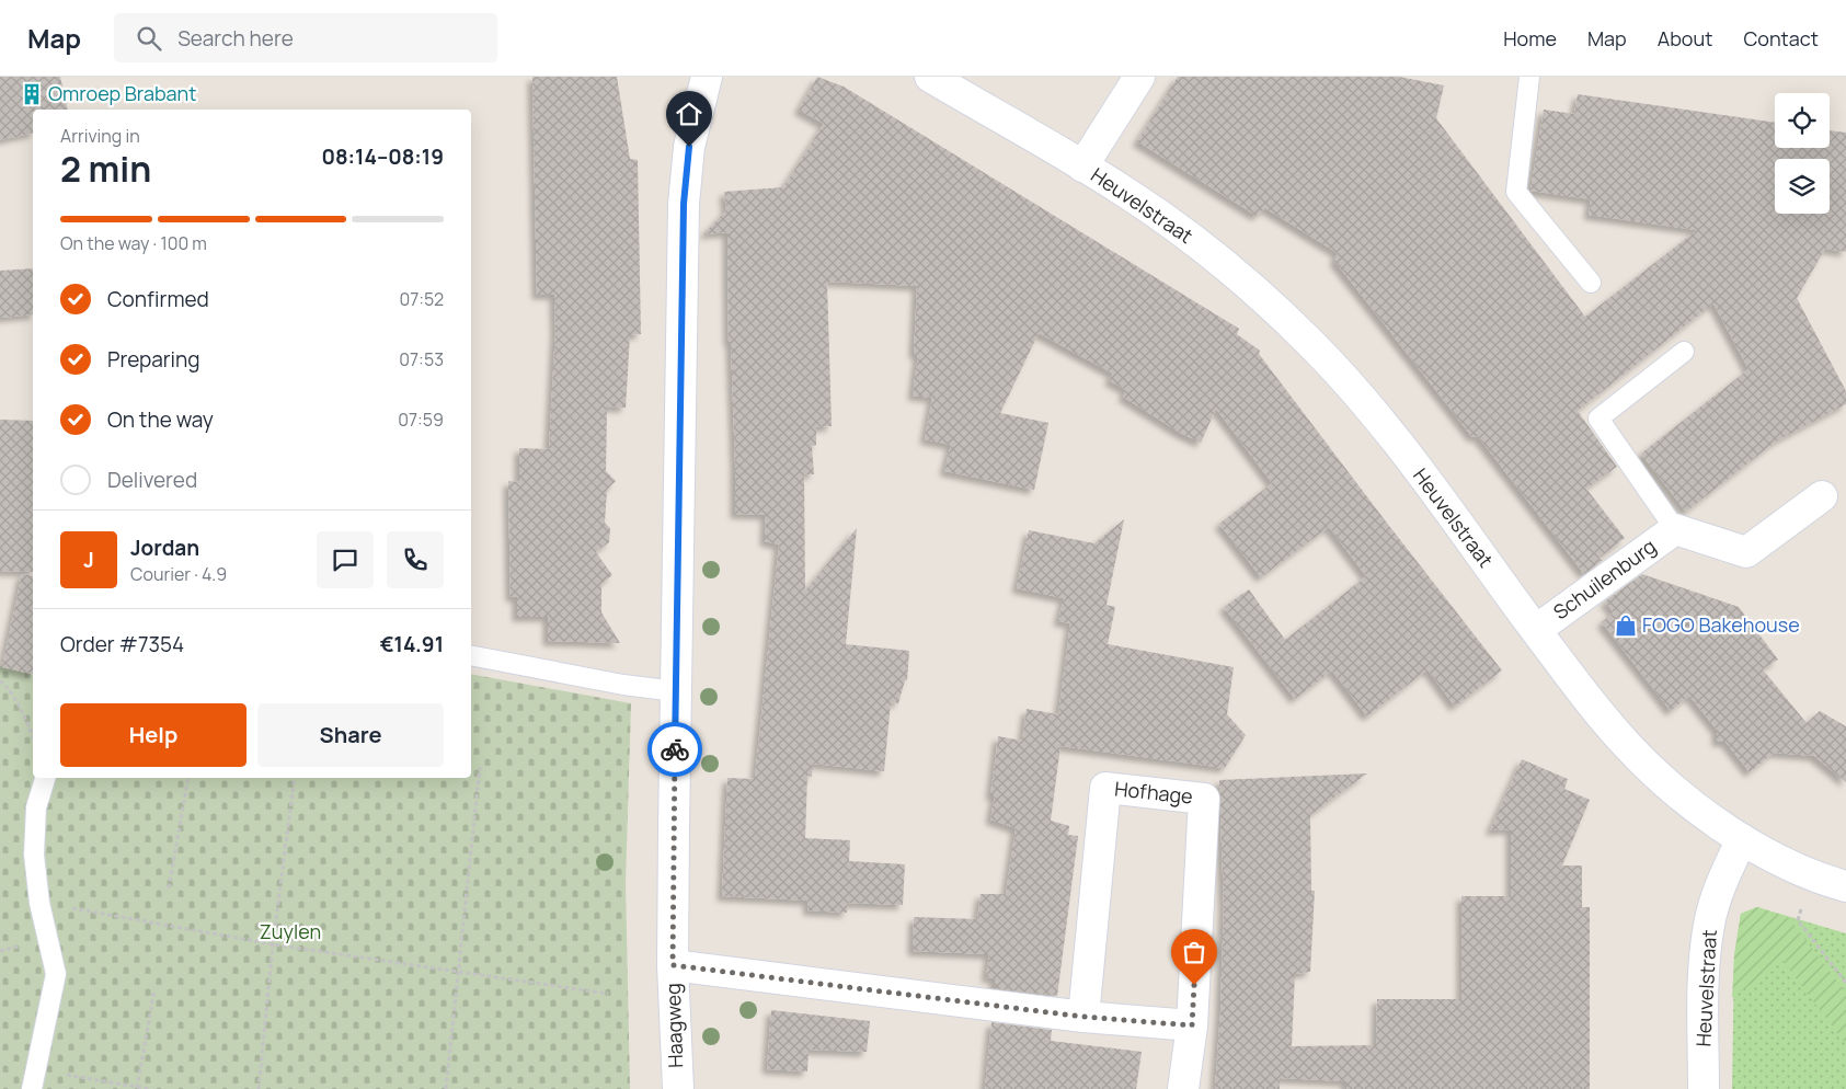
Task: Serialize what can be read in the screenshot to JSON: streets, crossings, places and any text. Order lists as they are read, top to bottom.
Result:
{
  "streets": {
    "street": [
      "Heuvelstraat",
      "Schuilenburg",
      "Hofhage",
      "Haagweg"
    ]
  },
  "crossings": [
    ["Heuvelstraat", "Schuilenburg"]
  ],
  "parks": ["Zuylen"],
  "places": {
    "building": ["Omroep Brabant"],
    "shop": ["FOGO Bakehouse"]
  },
  "page": {
    "header": "Map",
    "search": "Search here",
    "nav": [
      "Home",
      "Map",
      "About",
      "Contact"
    ],
    "heading": ["2 min", "Arriving in", "08:14–08:19"],
    "panel": [
      "Jordan",
      "Courier · 4.9",
      "Order #7354",
      "€14.91"
    ],
    "bar": "On the way · 100 m",
    "list": [
      ["Confirmed", "07:52"],
      ["Preparing", "07:53"],
      ["On the way", "07:59"],
      "Delivered"
    ],
    "round": "J",
    "buttons": ["Help", "Share"]
  }
}
